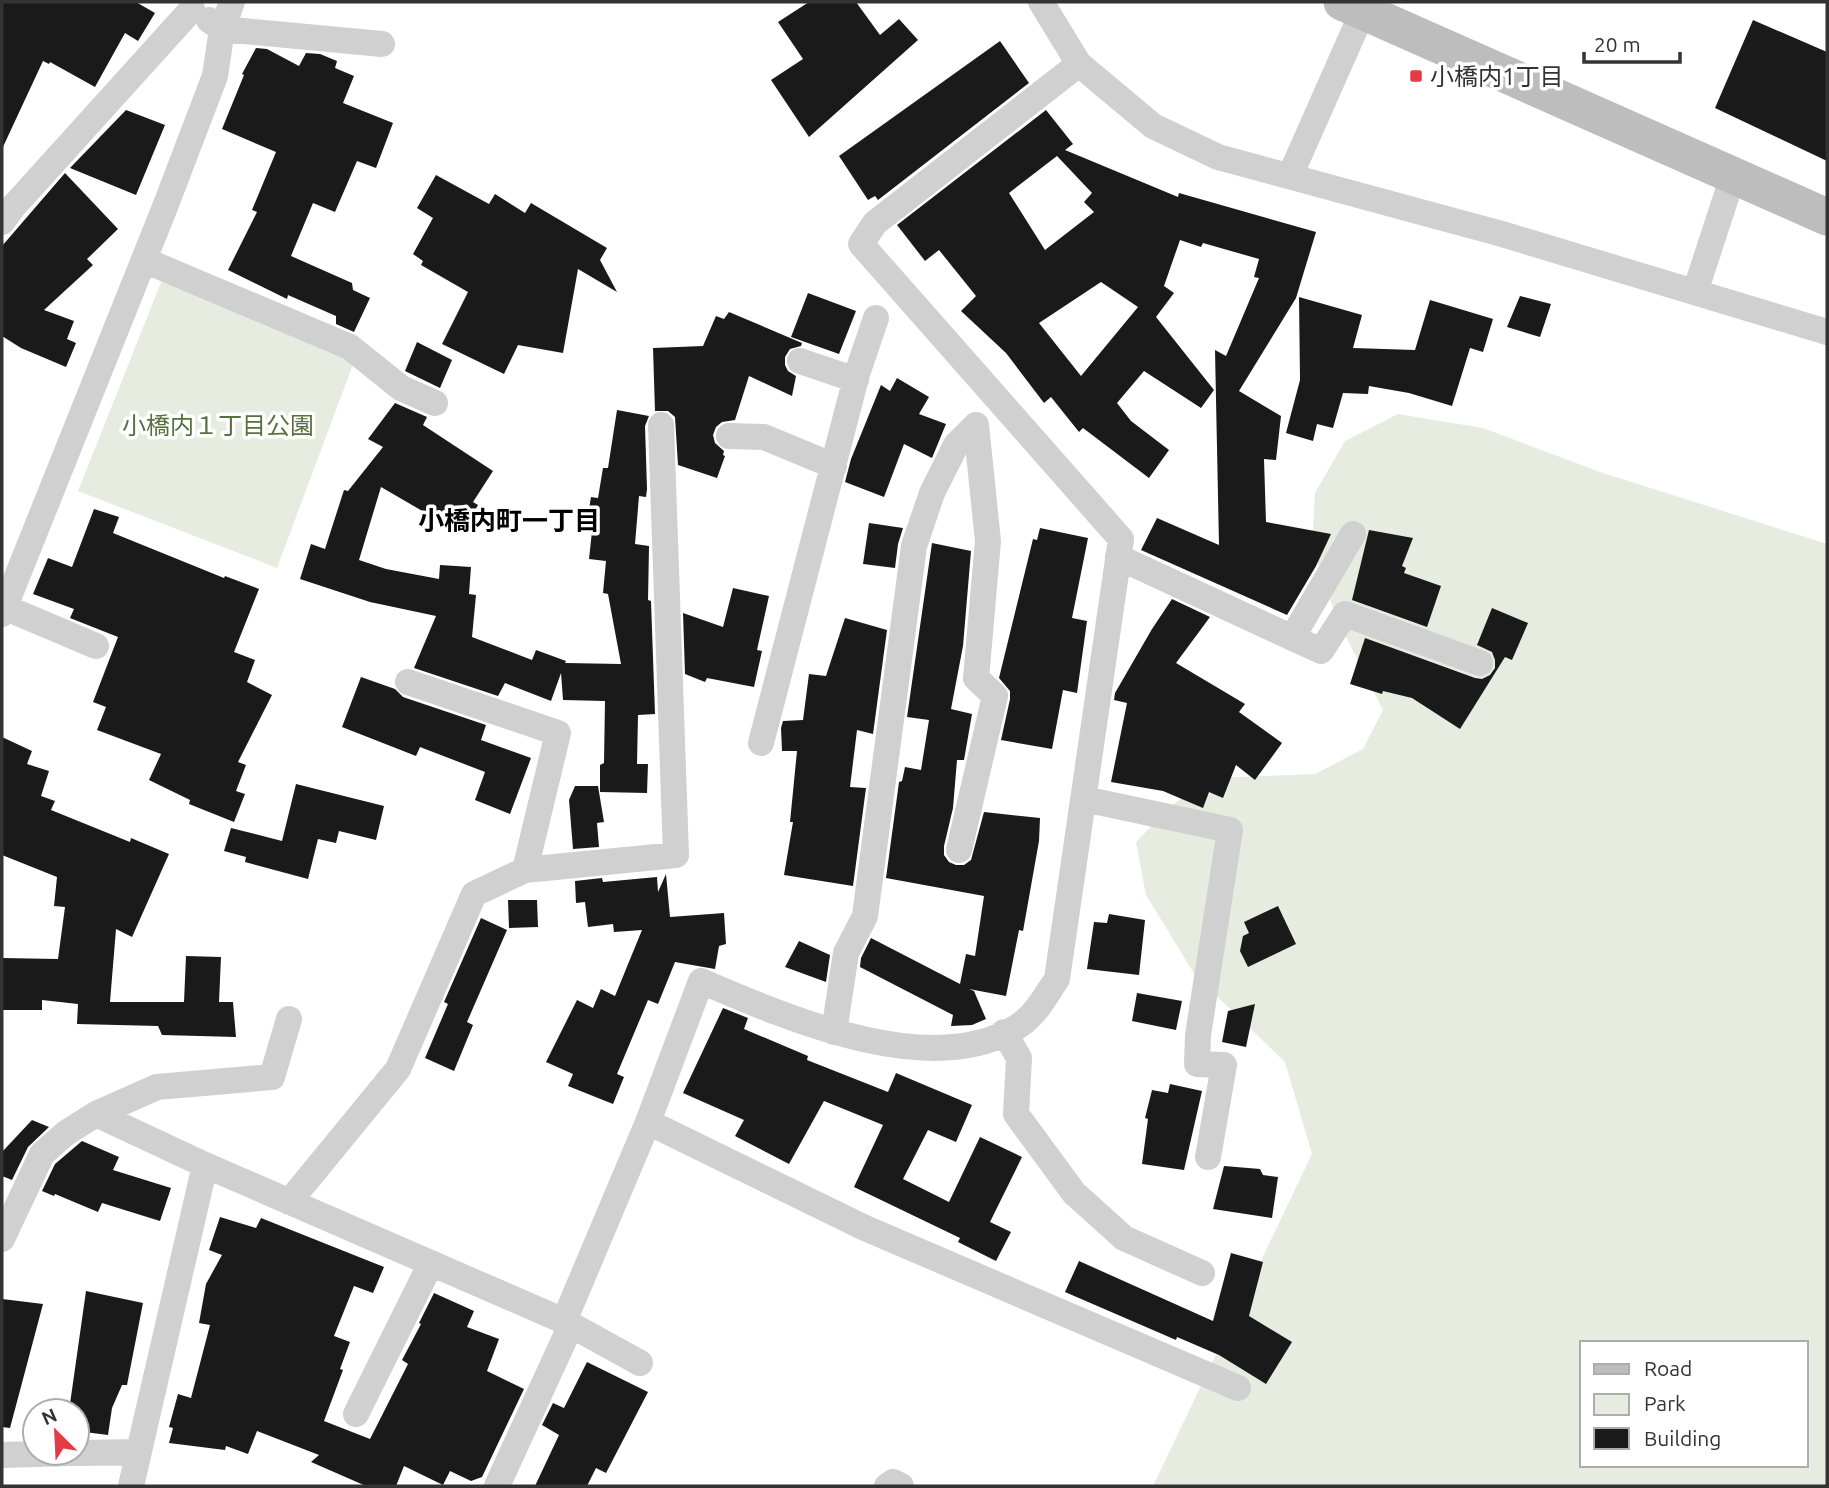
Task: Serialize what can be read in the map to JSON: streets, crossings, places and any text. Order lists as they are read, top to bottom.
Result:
{
  "districts": ["小橋内町一丁目"],
  "parks": ["小橋内１丁目公園"],
  "places": {
    "transit": ["小橋内1丁目"]
  },
  "legend": ["Road", "Park", "Building"],
  "scale_bar": "20 m",
  "north": "top left"
}
